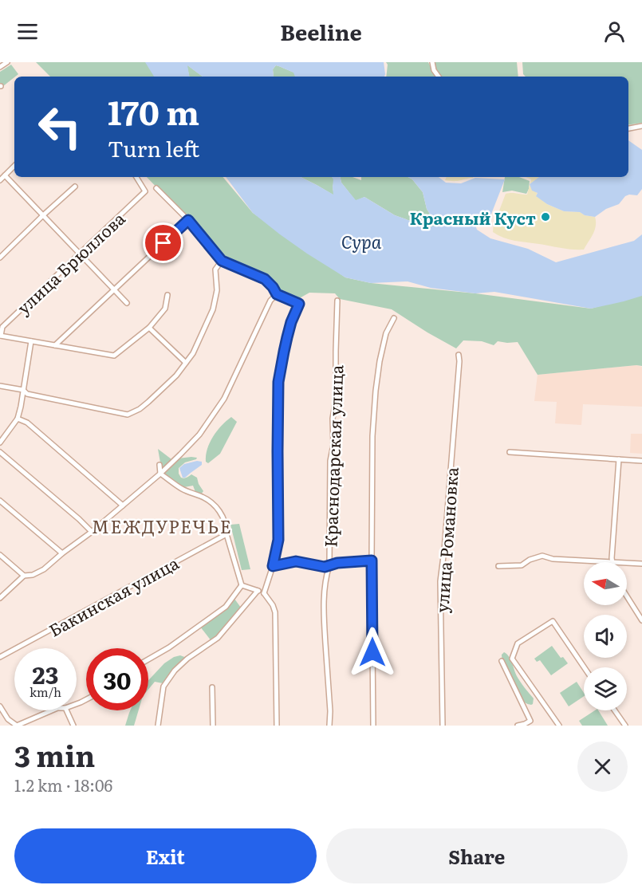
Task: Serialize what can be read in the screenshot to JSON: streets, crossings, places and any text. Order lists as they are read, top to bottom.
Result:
{
  "streets": {
    "street": [
      "улица Брюллова",
      "Краснодарская улица",
      "улица Романовка",
      "Бакинская улица"
    ]
  },
  "districts": ["МЕЖДУРЕЧЬЕ"],
  "water": ["Сура"],
  "places": ["Красный Куст"],
  "north": "left",
  "page": {
    "header": "Beeline",
    "turn": ["170 m", "Turn left"],
    "speed": "23 km/h",
    "limit": "30",
    "heading": ["3 min", "1.2 km · 18:06"],
    "buttons": ["Exit", "Share"]
  }
}
